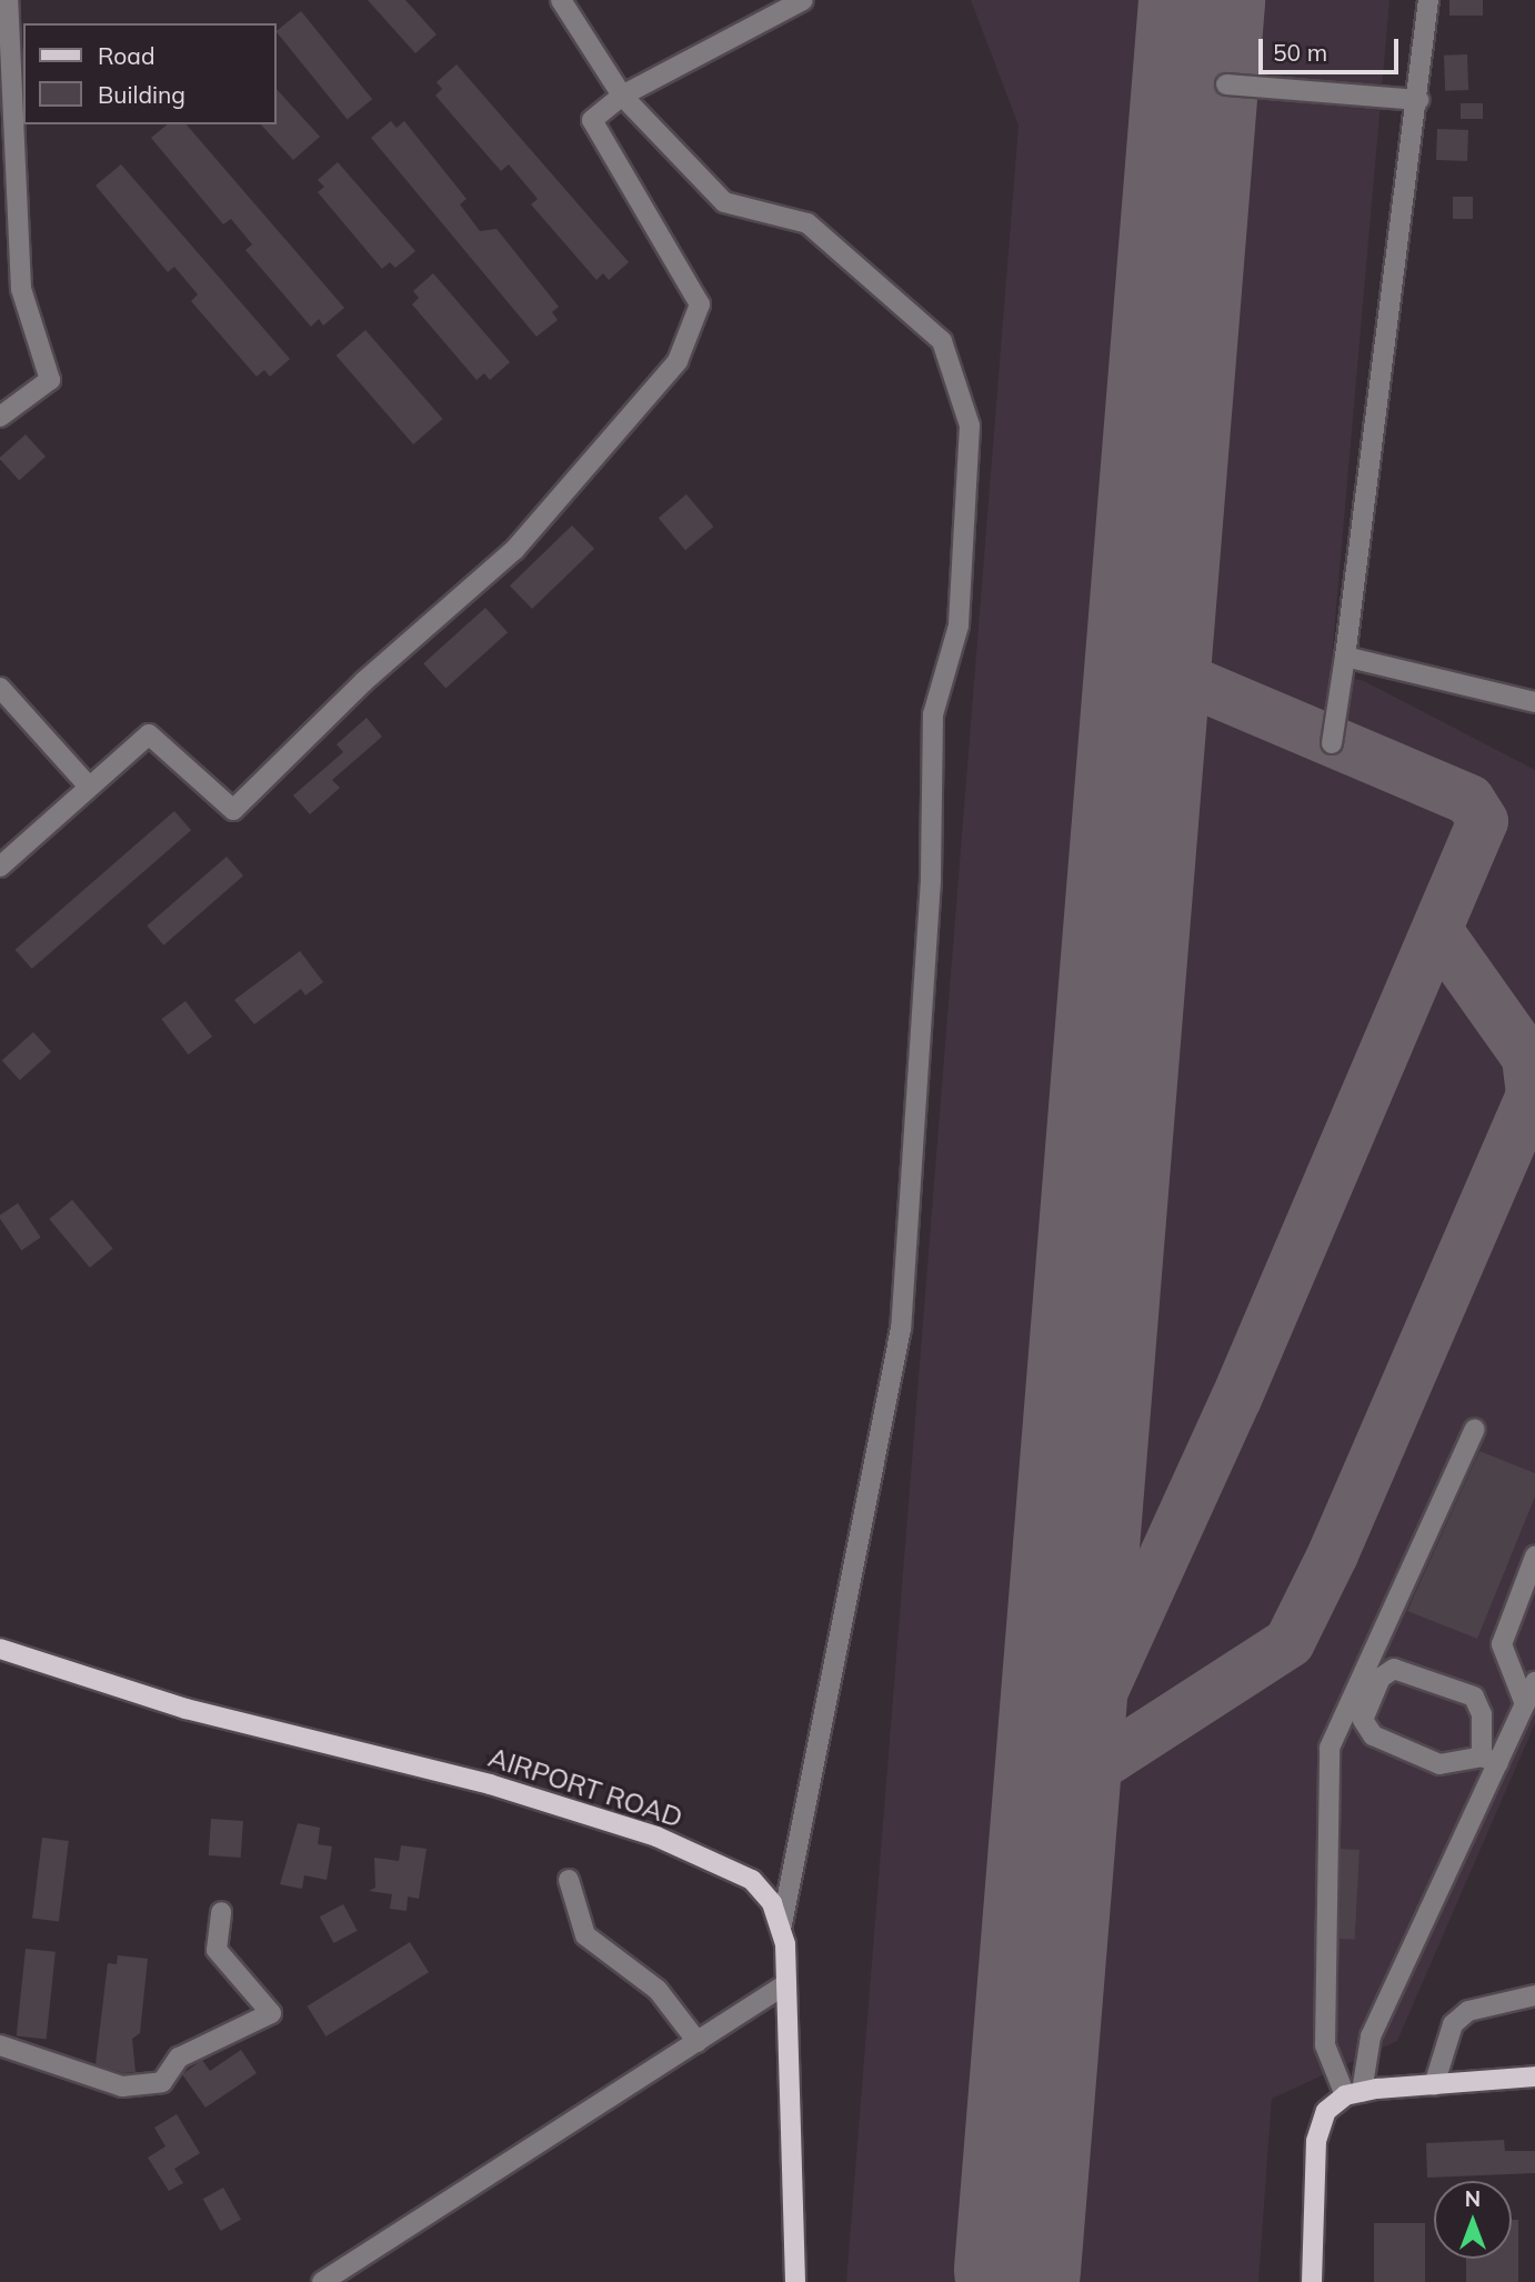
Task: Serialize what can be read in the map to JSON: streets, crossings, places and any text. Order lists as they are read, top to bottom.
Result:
{
  "streets": {
    "main road": ["AIRPORT ROAD"]
  },
  "legend": ["Road", "Building"],
  "scale_bar": "50 m",
  "north": "top"
}
